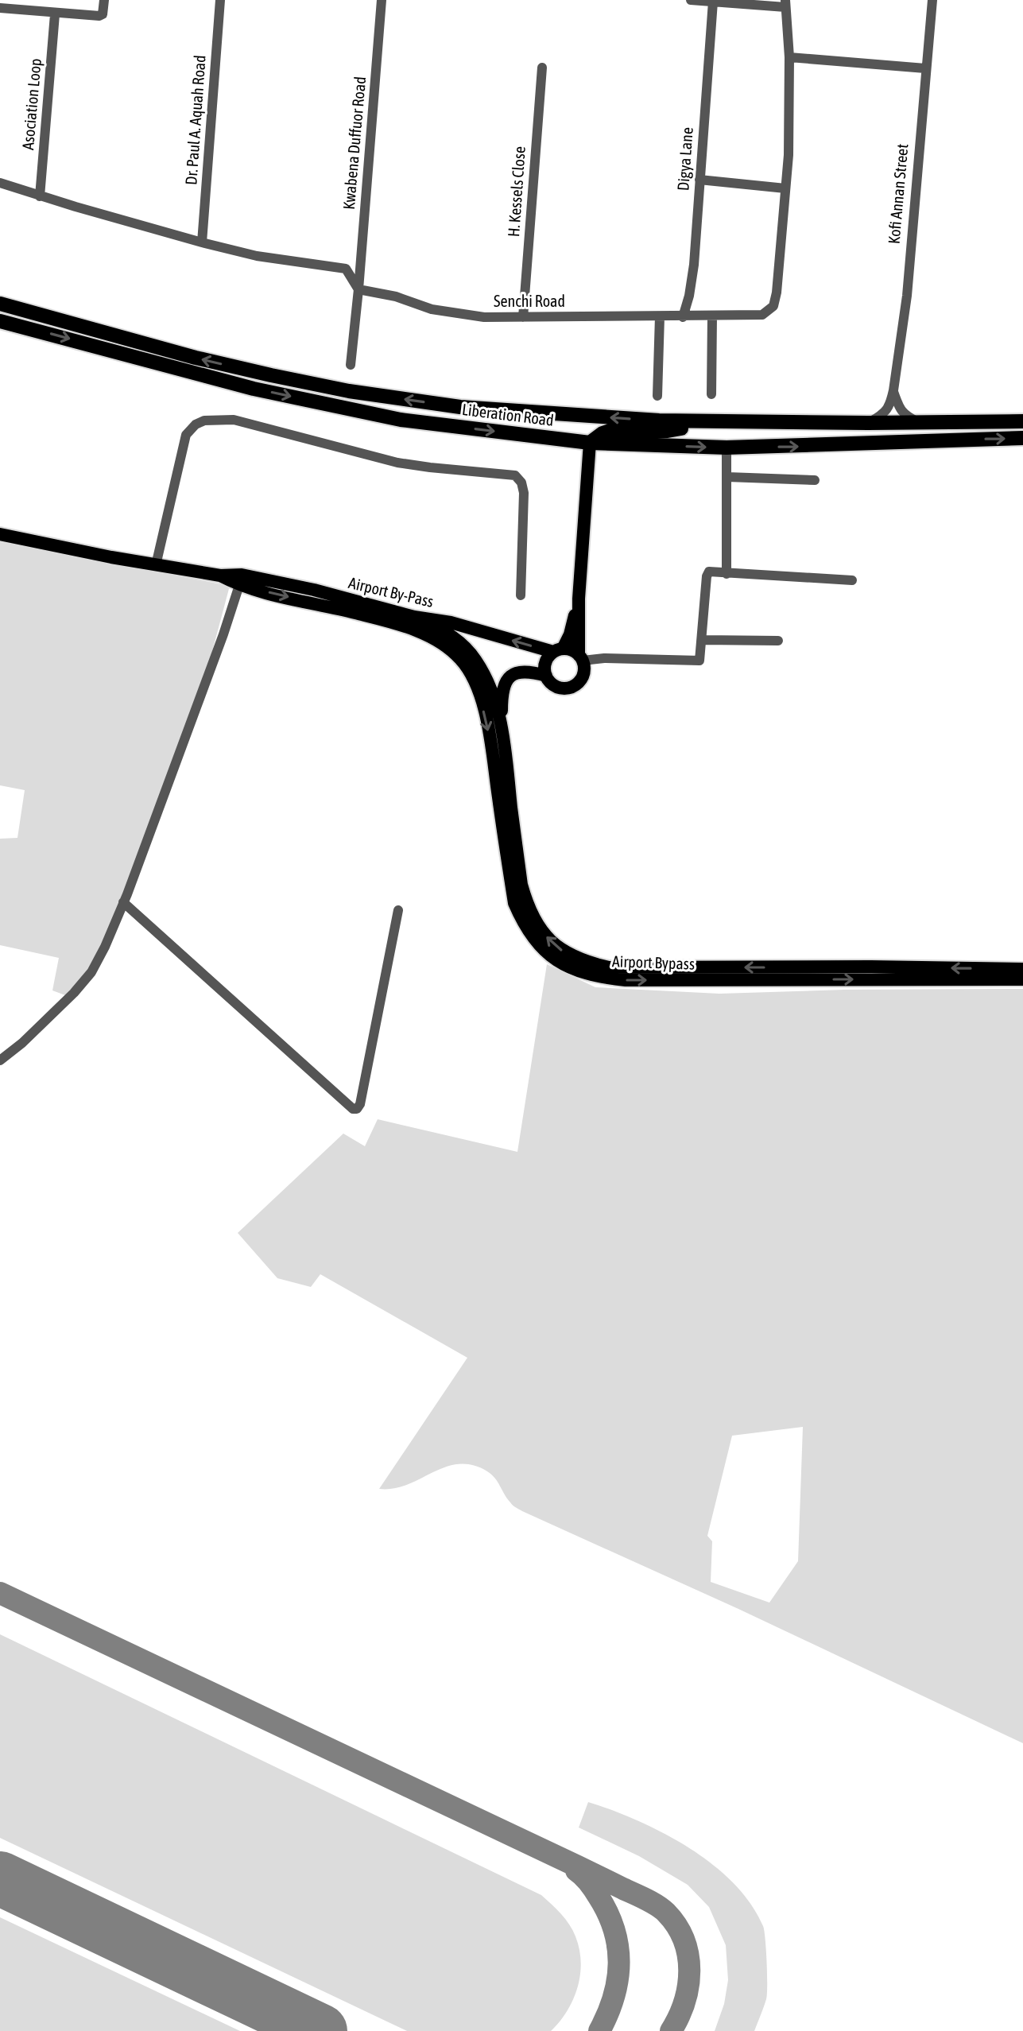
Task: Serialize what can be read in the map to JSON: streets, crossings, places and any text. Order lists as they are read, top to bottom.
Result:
{
  "streets": {
    "highway": ["Liberation Road"],
    "main road": ["Airport By-Pass", "Airport Bypass"],
    "street": [
      "Asociation Loop",
      "Dr. Paul A. Aquah Road",
      "Kwabena Duffuor Road",
      "Digya Lane",
      "H. Kessels Close",
      "Kofi Annan Street",
      "Senchi Road"
    ]
  },
  "crossings": [
    ["Kwabena Duffuor Road", "Senchi Road"],
    ["Digya Lane", "Senchi Road"],
    ["H. Kessels Close", "Senchi Road"],
    ["Kofi Annan Street", "Liberation Road"],
    ["Airport By-Pass", "Airport Bypass"]
  ]
}
